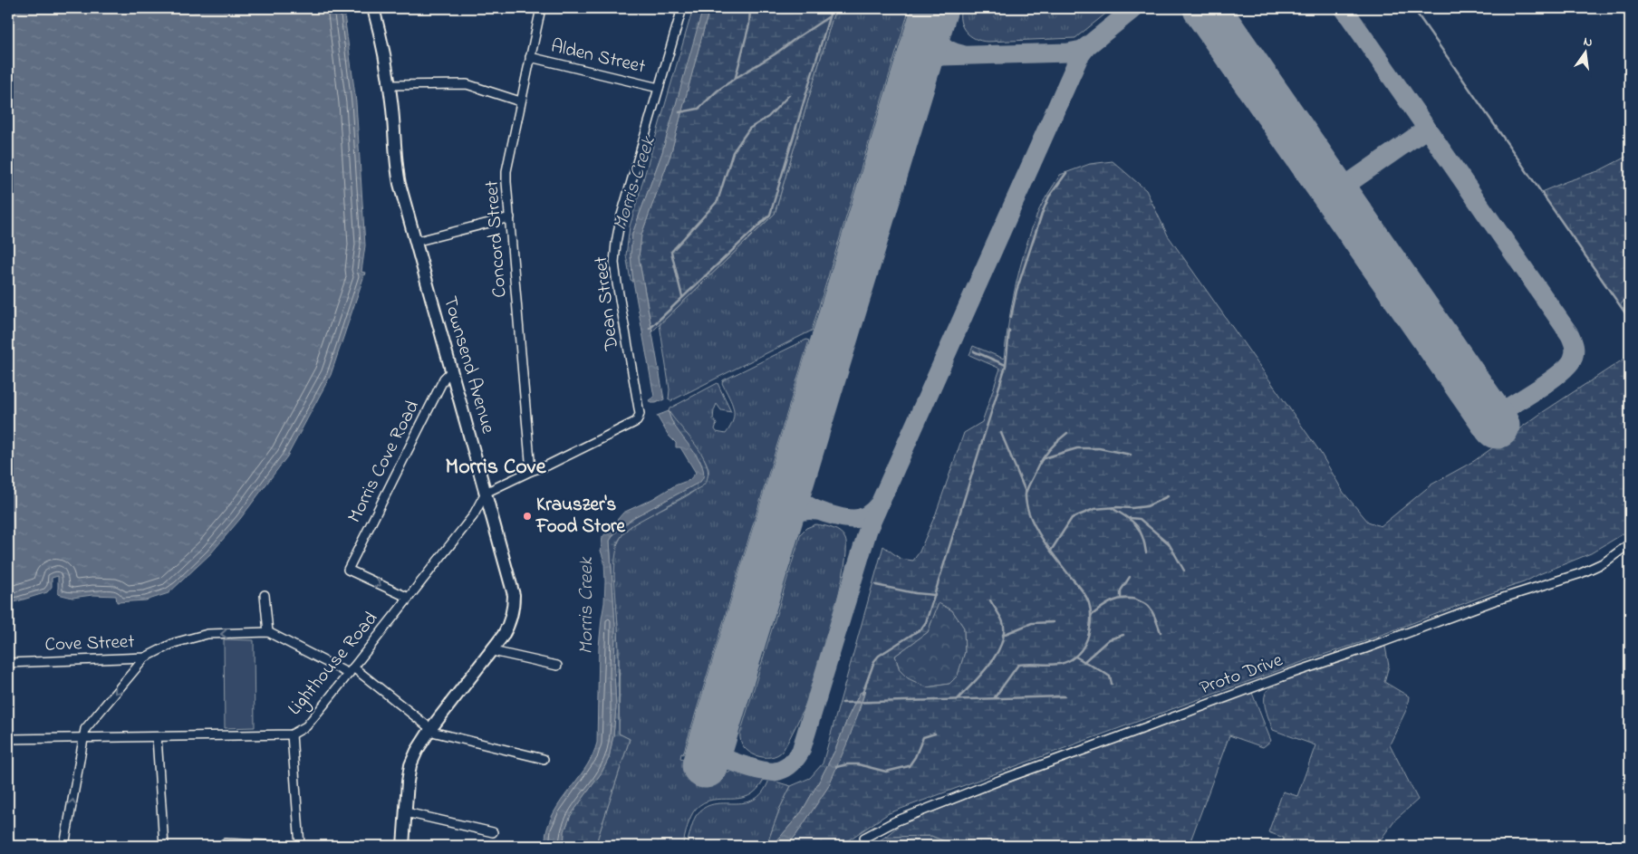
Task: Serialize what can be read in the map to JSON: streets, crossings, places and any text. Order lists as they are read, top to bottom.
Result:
{
  "streets": {
    "main road": ["Townsend Avenue"],
    "street": [
      "Alden Street",
      "Concord Street",
      "Dean Street",
      "Morris Cove Road",
      "Cove Street",
      "Lighthouse Road",
      "Proto Drive"
    ]
  },
  "crossings": [
    ["Alden Street", "Concord Street"],
    ["Alden Street", "Dean Street"],
    ["Concord Street", "Dean Street"],
    ["Townsend Avenue", "Morris Cove Road"],
    ["Townsend Avenue", "Cove Street"],
    ["Townsend Avenue", "Lighthouse Road"],
    ["Morris Cove Road", "Lighthouse Road"],
    ["Cove Street", "Lighthouse Road"]
  ],
  "districts": ["Morris Cove"],
  "water": ["Morris Creek"],
  "places": ["Krauszer's Food Store"],
  "north": "top"
}
